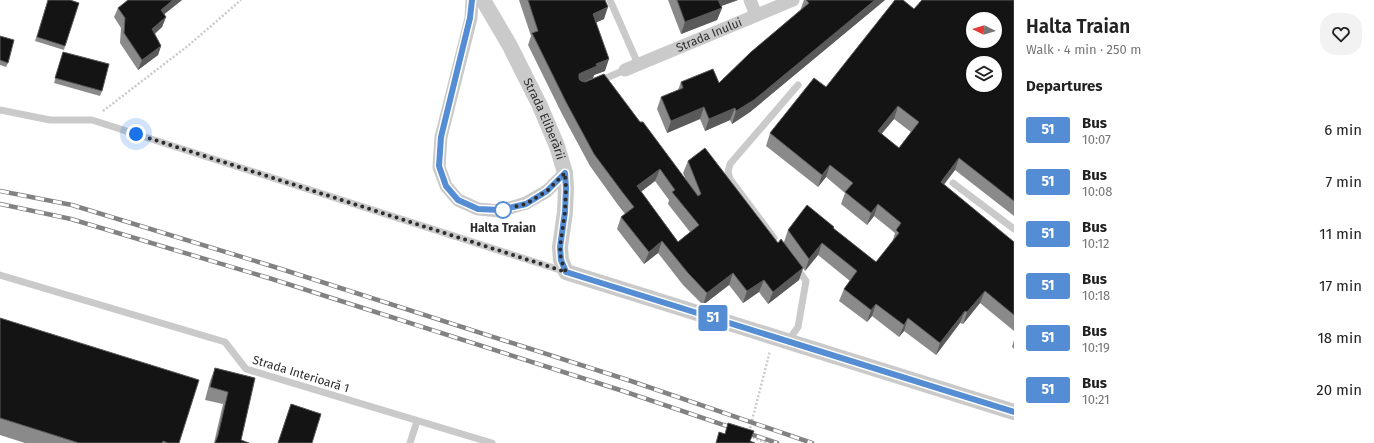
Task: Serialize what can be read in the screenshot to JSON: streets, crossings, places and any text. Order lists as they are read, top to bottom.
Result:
{
  "streets": {
    "street": ["Strada Inului", "Strada Eliberării"],
    "lane": ["Strada Interioară 1"]
  },
  "places": ["Halta Traian"],
  "lines": ["bus line 51"],
  "north": "left",
  "page": {
    "on_map": "51",
    "heading": [
      ["Halta Traian", "Walk · 4 min · 250 m"],
      "Departures"
    ],
    "list": [
      {
        "mark": "51",
        "name": "Bus",
        "note": "10:07",
        "value": "6 min"
      },
      {
        "mark": "51",
        "name": "Bus",
        "note": "10:08",
        "value": "7 min"
      },
      {
        "mark": "51",
        "name": "Bus",
        "note": "10:12",
        "value": "11 min"
      },
      {
        "mark": "51",
        "name": "Bus",
        "note": "10:18",
        "value": "17 min"
      },
      {
        "mark": "51",
        "name": "Bus",
        "note": "10:19",
        "value": "18 min"
      },
      {
        "mark": "51",
        "name": "Bus",
        "note": "10:21",
        "value": "20 min"
      }
    ]
  }
}
